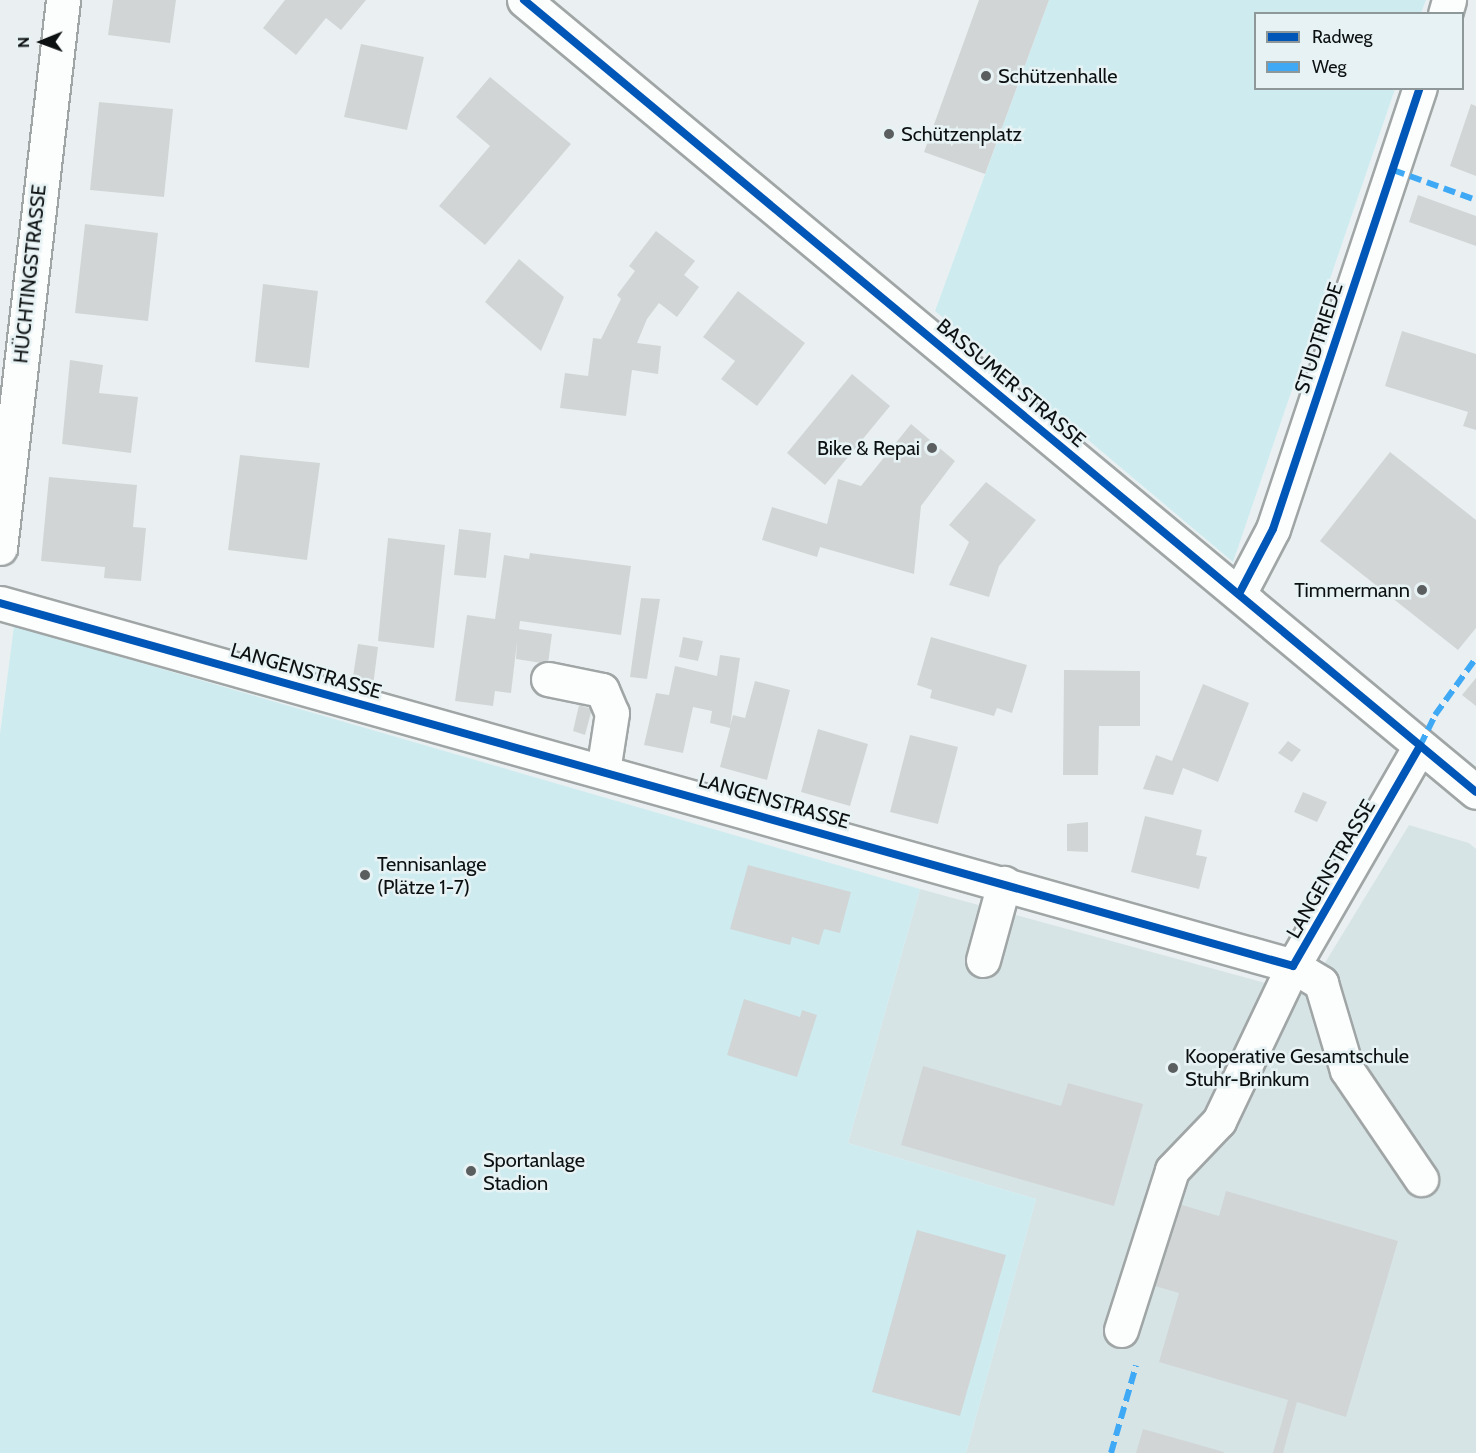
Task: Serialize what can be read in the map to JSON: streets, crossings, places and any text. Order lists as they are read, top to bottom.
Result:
{
  "streets": {
    "street": [
      "HÜCHTINGSTRASSE",
      "STUDTRIEDE",
      "BASSUMER STRASSE",
      "LANGENSTRASSE"
    ]
  },
  "crossings": [
    ["STUDTRIEDE", "BASSUMER STRASSE"],
    ["BASSUMER STRASSE", "LANGENSTRASSE"]
  ],
  "places": [
    "Schützenhalle",
    "Schützenplatz",
    "Bike & Repai",
    "Timmermann",
    "Tennisanlage (Plätze 1-7)",
    "Kooperative Gesamtschule Stuhr-Brinkum",
    "Sportanlage Stadion"
  ],
  "legend": ["Radweg", "Weg"],
  "north": "left"
}
